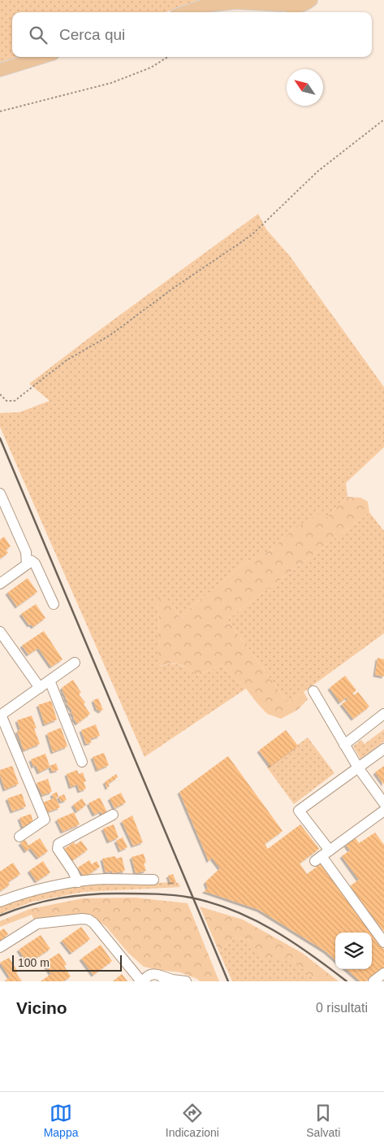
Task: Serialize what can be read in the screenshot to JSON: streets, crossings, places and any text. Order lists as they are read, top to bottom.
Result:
{
  "scale_bar": "100 m",
  "north": "top left",
  "page": {
    "search": "Cerca qui",
    "scale": "100 m",
    "heading": ["Vicino", "0 risultati"],
    "nav": ["Mappa", "Indicazioni", "Salvati"]
  }
}
